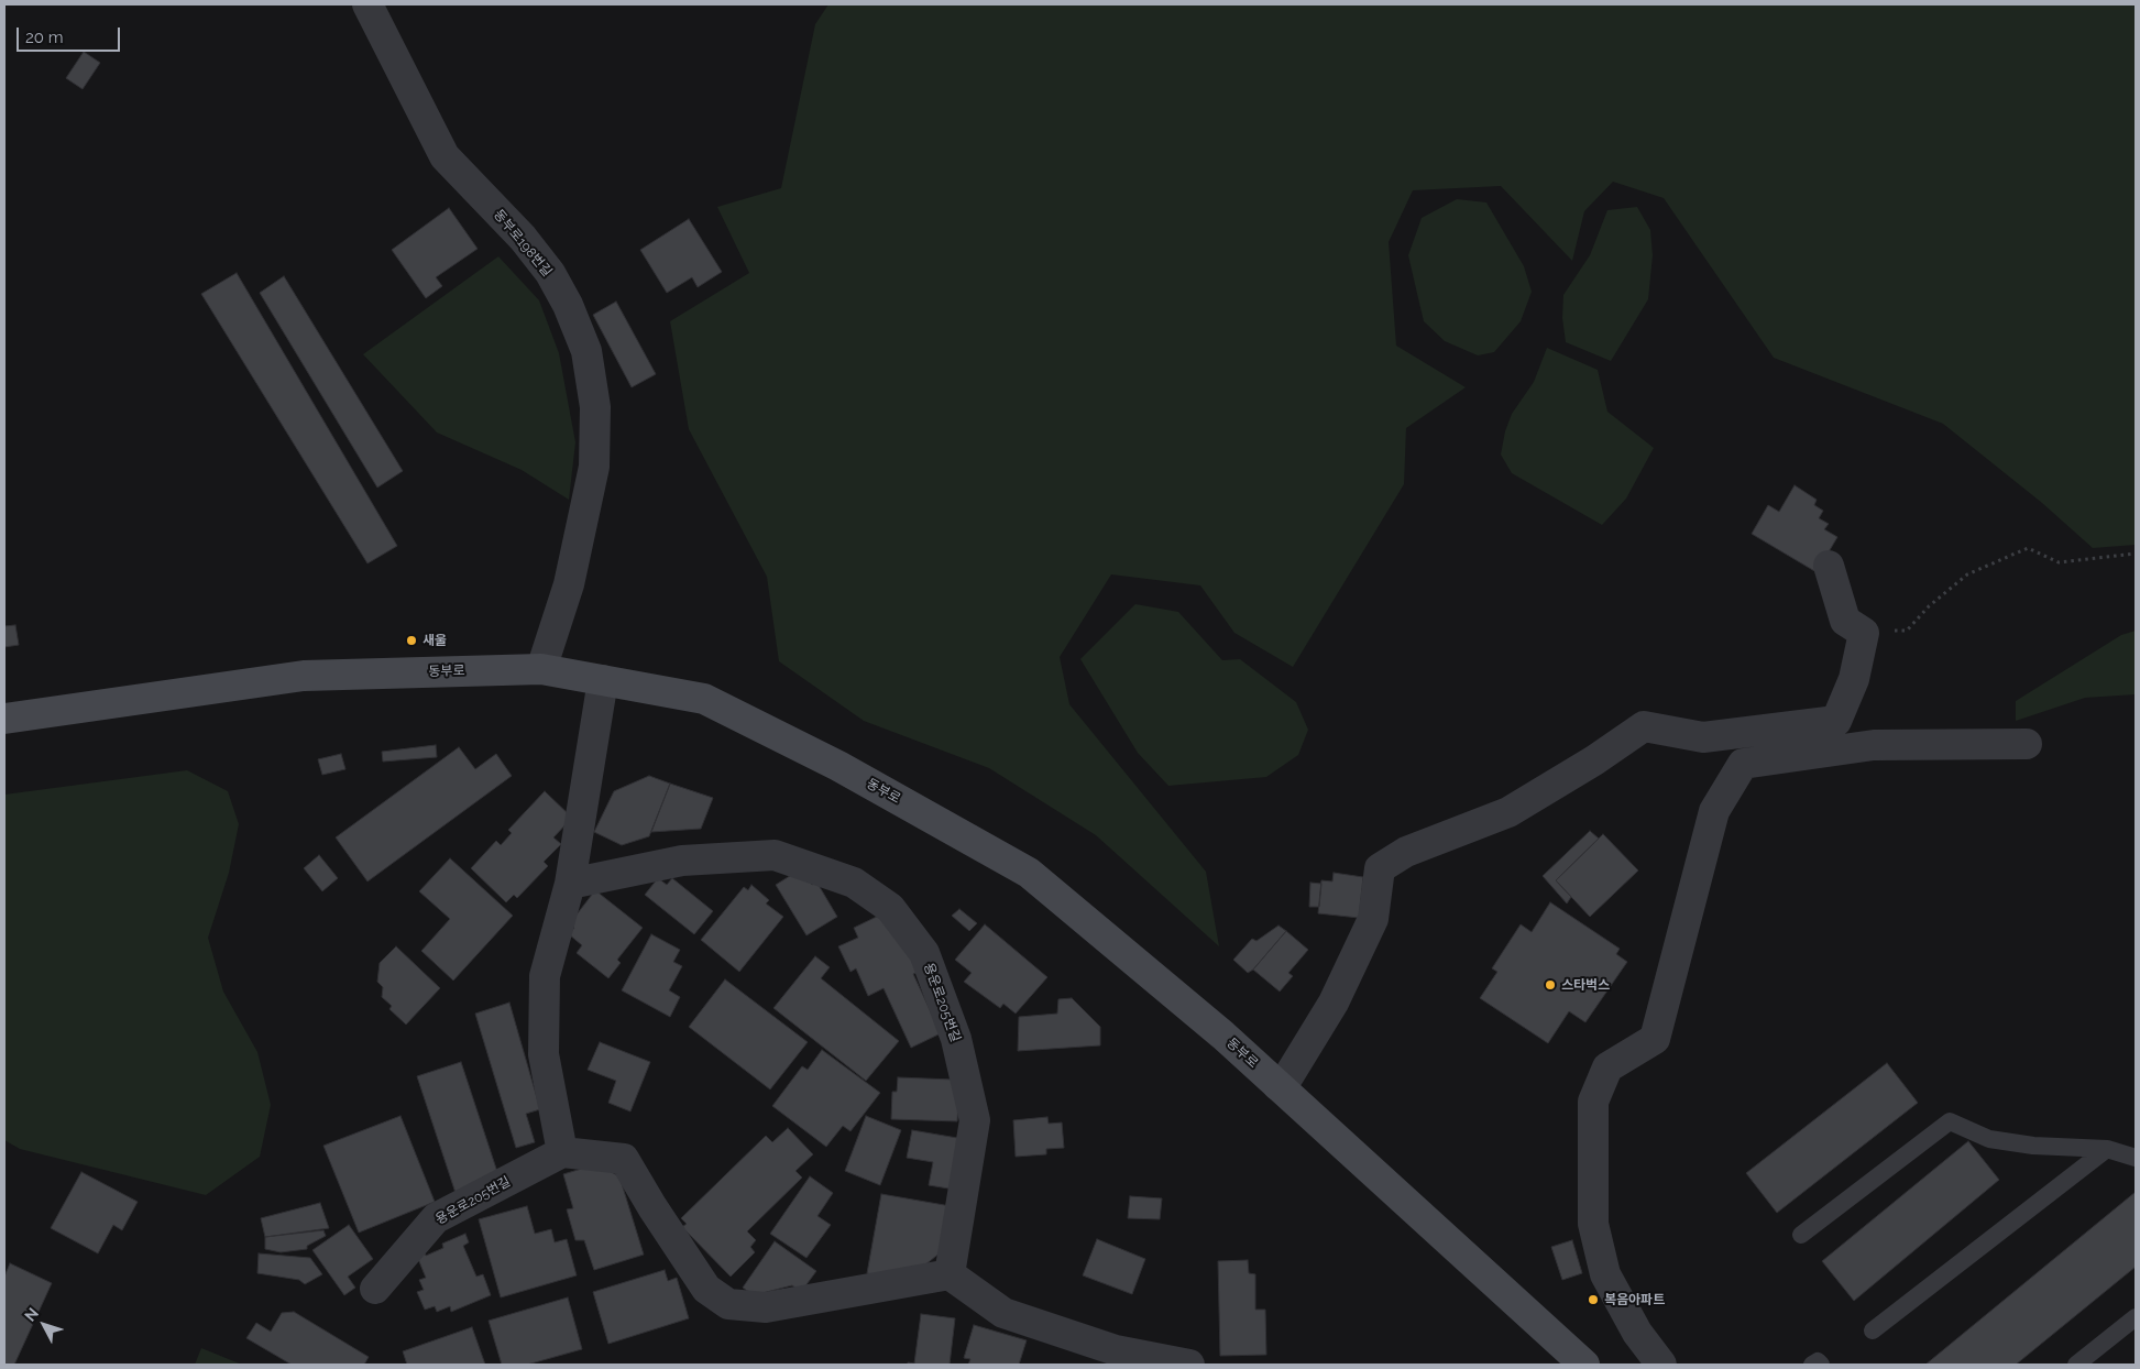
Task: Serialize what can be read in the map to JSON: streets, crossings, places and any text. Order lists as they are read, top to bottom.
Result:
{
  "streets": {
    "main road": ["동부로"],
    "street": ["동부로198번길", "용운로205번길"]
  },
  "crossings": [
    ["동부로198번길", "동부로"]
  ],
  "places": ["새울", "스타벅스", "복음아파트"],
  "scale_bar": "20 m",
  "north": "top left"
}
